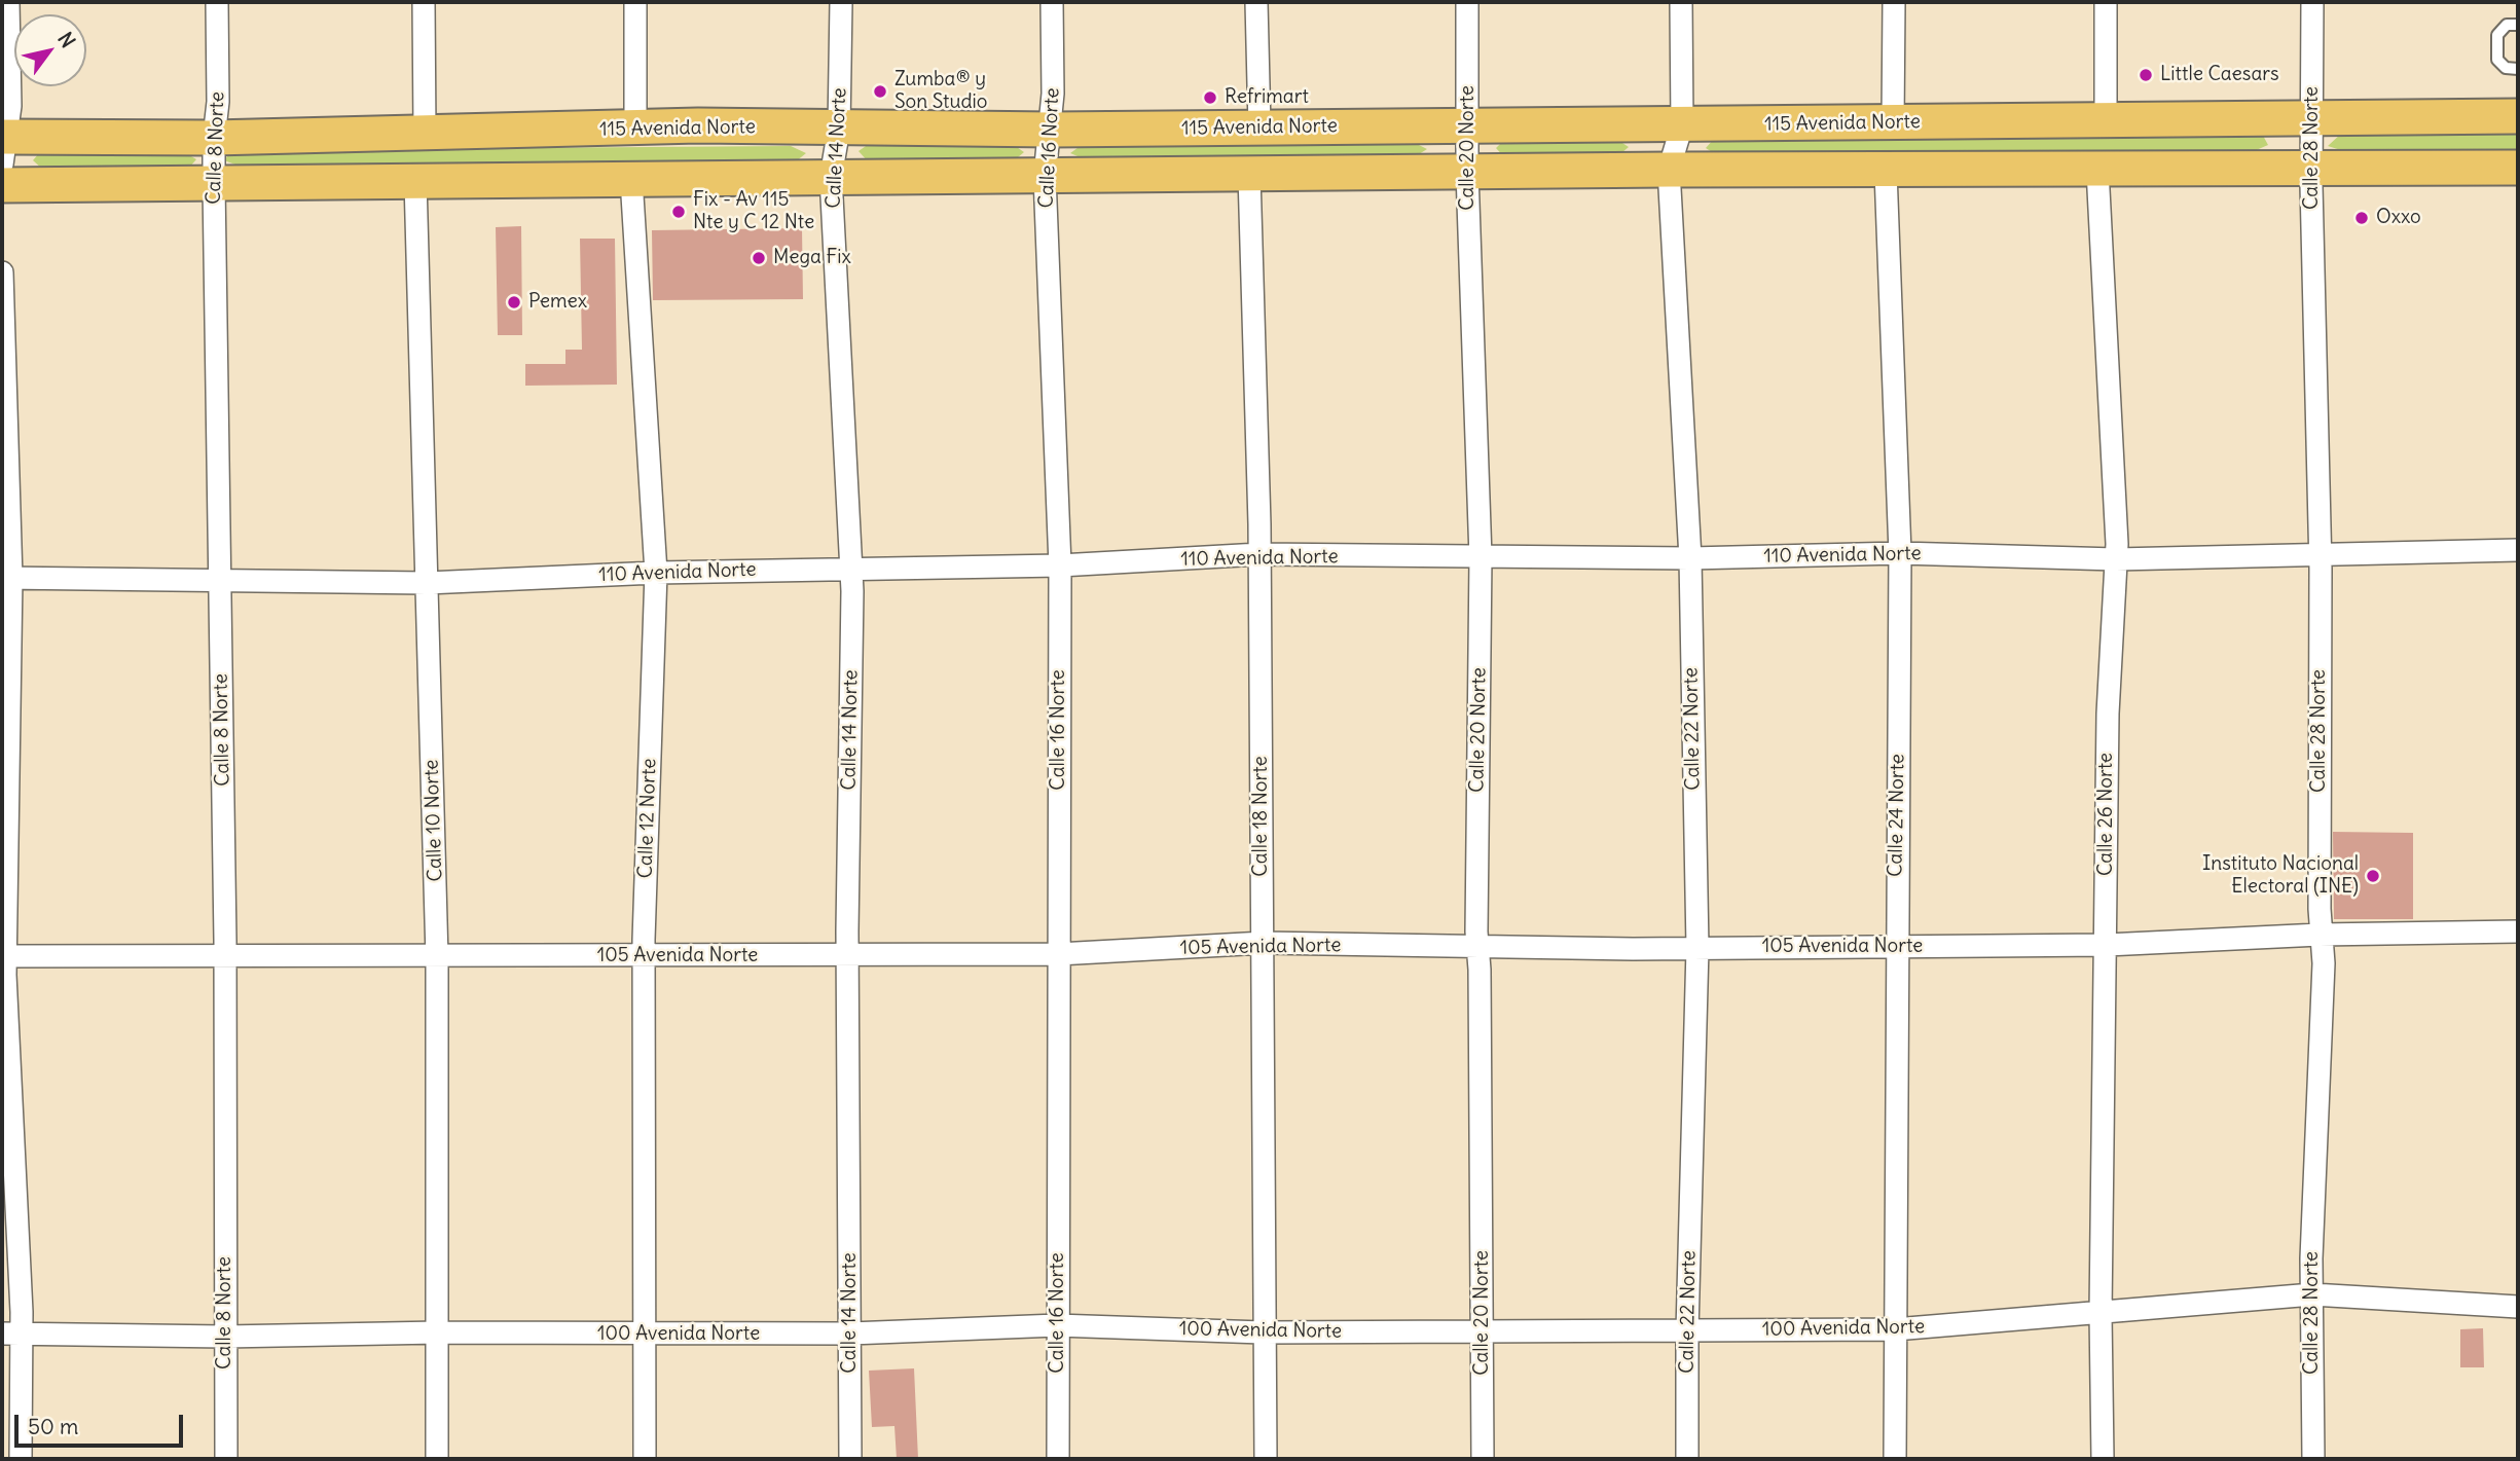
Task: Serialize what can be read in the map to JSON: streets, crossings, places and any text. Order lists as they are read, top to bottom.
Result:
{
  "streets": {
    "main road": ["115 Avenida Norte"],
    "street": [
      "Calle 8 Norte",
      "Calle 14 Norte",
      "Calle 16 Norte",
      "Calle 20 Norte",
      "Calle 28 Norte",
      "110 Avenida Norte",
      "Calle 22 Norte",
      "Calle 26 Norte",
      "Calle 24 Norte",
      "Calle 18 Norte",
      "Calle 12 Norte",
      "Calle 10 Norte",
      "105 Avenida Norte",
      "100 Avenida Norte"
    ]
  },
  "crossings": [
    ["115 Avenida Norte", "Calle 8 Norte"],
    ["115 Avenida Norte", "Calle 14 Norte"],
    ["115 Avenida Norte", "Calle 16 Norte"],
    ["115 Avenida Norte", "Calle 20 Norte"],
    ["115 Avenida Norte", "Calle 28 Norte"],
    ["115 Avenida Norte", "Calle 22 Norte"],
    ["Calle 8 Norte", "110 Avenida Norte"],
    ["Calle 8 Norte", "105 Avenida Norte"],
    ["Calle 8 Norte", "100 Avenida Norte"],
    ["Calle 14 Norte", "110 Avenida Norte"],
    ["Calle 14 Norte", "105 Avenida Norte"],
    ["Calle 14 Norte", "100 Avenida Norte"],
    ["Calle 16 Norte", "110 Avenida Norte"],
    ["Calle 16 Norte", "105 Avenida Norte"],
    ["Calle 16 Norte", "100 Avenida Norte"],
    ["Calle 20 Norte", "110 Avenida Norte"],
    ["Calle 20 Norte", "105 Avenida Norte"],
    ["Calle 20 Norte", "100 Avenida Norte"],
    ["Calle 28 Norte", "110 Avenida Norte"],
    ["Calle 28 Norte", "105 Avenida Norte"],
    ["Calle 28 Norte", "100 Avenida Norte"],
    ["110 Avenida Norte", "Calle 22 Norte"],
    ["110 Avenida Norte", "Calle 26 Norte"],
    ["110 Avenida Norte", "Calle 24 Norte"],
    ["110 Avenida Norte", "Calle 18 Norte"],
    ["110 Avenida Norte", "Calle 12 Norte"],
    ["110 Avenida Norte", "Calle 10 Norte"],
    ["Calle 22 Norte", "105 Avenida Norte"],
    ["Calle 22 Norte", "100 Avenida Norte"],
    ["Calle 26 Norte", "105 Avenida Norte"],
    ["Calle 26 Norte", "100 Avenida Norte"],
    ["Calle 24 Norte", "105 Avenida Norte"],
    ["Calle 24 Norte", "100 Avenida Norte"],
    ["Calle 18 Norte", "105 Avenida Norte"],
    ["Calle 18 Norte", "100 Avenida Norte"],
    ["Calle 12 Norte", "105 Avenida Norte"],
    ["Calle 12 Norte", "100 Avenida Norte"],
    ["Calle 10 Norte", "105 Avenida Norte"],
    ["Calle 10 Norte", "100 Avenida Norte"]
  ],
  "places": [
    "Little Caesars",
    "Zumba® y Son Studio",
    "Refrimart",
    "Fix - Av 115 Nte y C 12 Nte",
    "Oxxo",
    "Mega Fix",
    "Pemex",
    "Instituto Nacional Electoral (INE)"
  ],
  "scale_bar": "50 m",
  "north": "top right"
}
